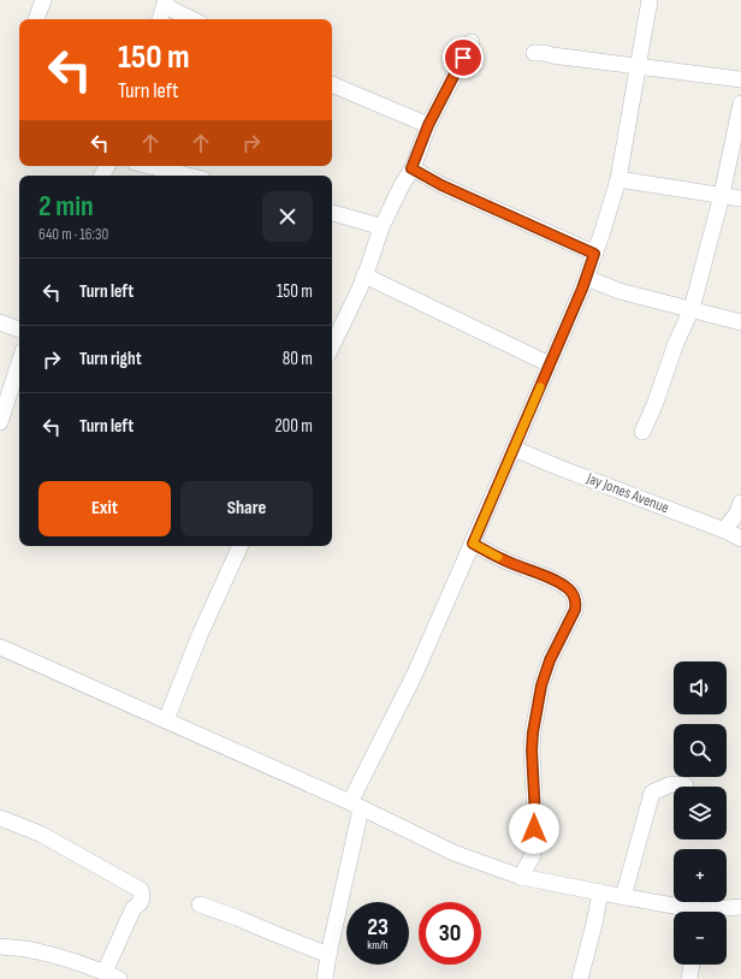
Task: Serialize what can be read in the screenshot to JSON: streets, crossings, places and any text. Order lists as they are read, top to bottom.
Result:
{
  "streets": {
    "street": ["Jay Jones Avenue"]
  },
  "page": {
    "turn": ["150 m", "Turn left"],
    "heading": ["2 min", "640 m · 16:30"],
    "list": [
      {
        "name": "Turn left",
        "value": "150 m"
      },
      {
        "name": "Turn right",
        "value": "80 m"
      },
      {
        "name": "Turn left",
        "value": "200 m"
      }
    ],
    "buttons": ["Exit", "Share"],
    "map_buttons": ["+", "−"],
    "speed": "23 km/h",
    "limit": "30"
  }
}
